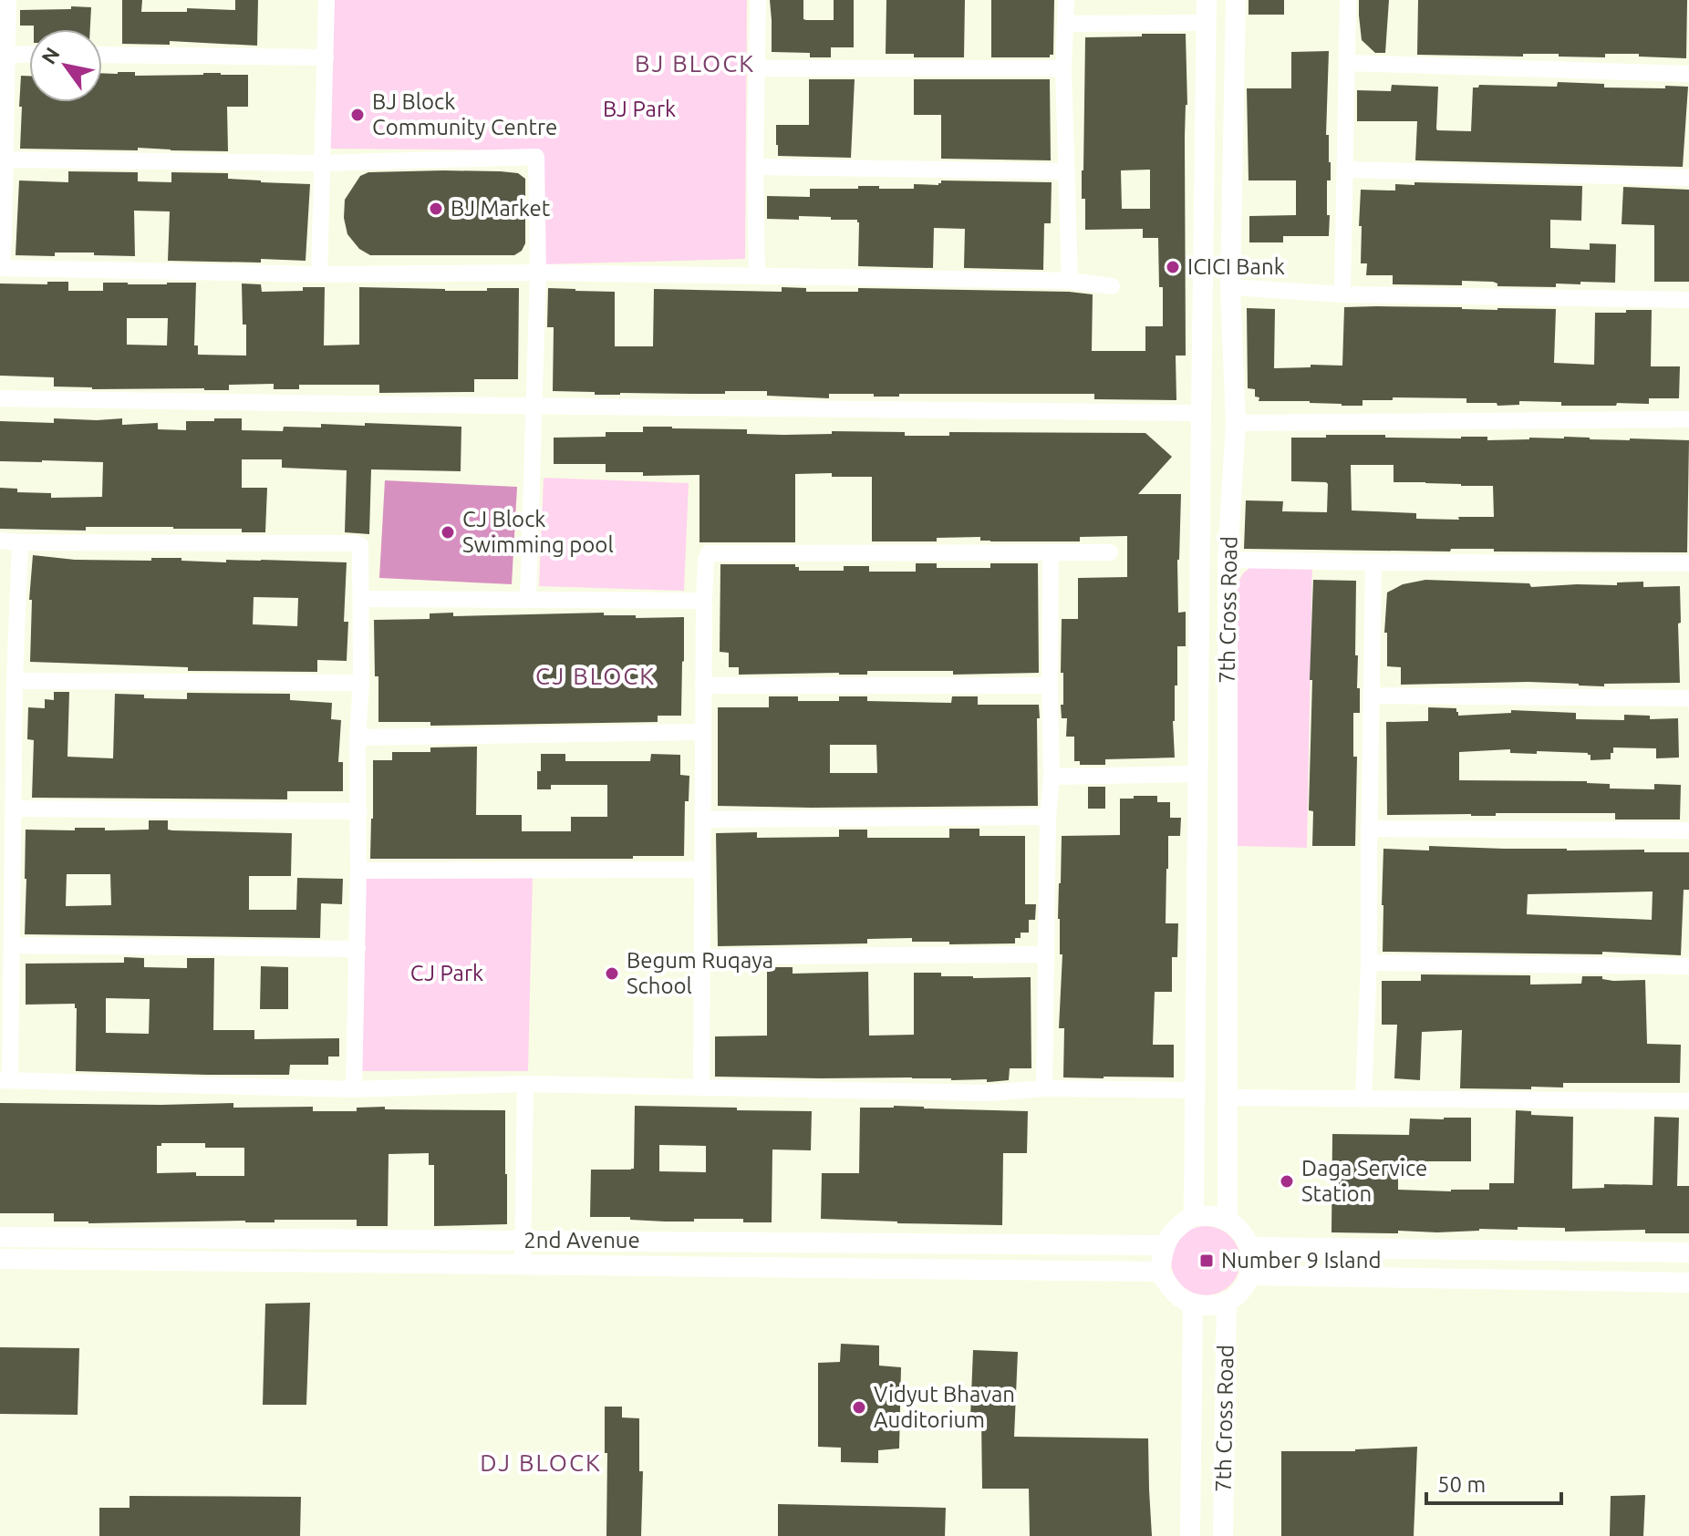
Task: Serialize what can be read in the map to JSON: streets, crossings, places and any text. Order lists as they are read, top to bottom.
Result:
{
  "streets": {
    "street": ["7th Cross Road", "2nd Avenue"]
  },
  "crossings": [
    ["7th Cross Road", "2nd Avenue"]
  ],
  "districts": ["BJ BLOCK", "CJ BLOCK", "DJ BLOCK"],
  "parks": ["BJ Park", "CJ Park"],
  "places": {
    "other": [
      "BJ Block Community Centre",
      "BJ Market",
      "ICICI Bank",
      "CJ Block Swimming pool",
      "Begum Ruqaya School",
      "Daga Service Station",
      "Vidyut Bhavan Auditorium"
    ],
    "transit": ["Number 9 Island"]
  },
  "scale_bar": "50 m",
  "north": "top left"
}
